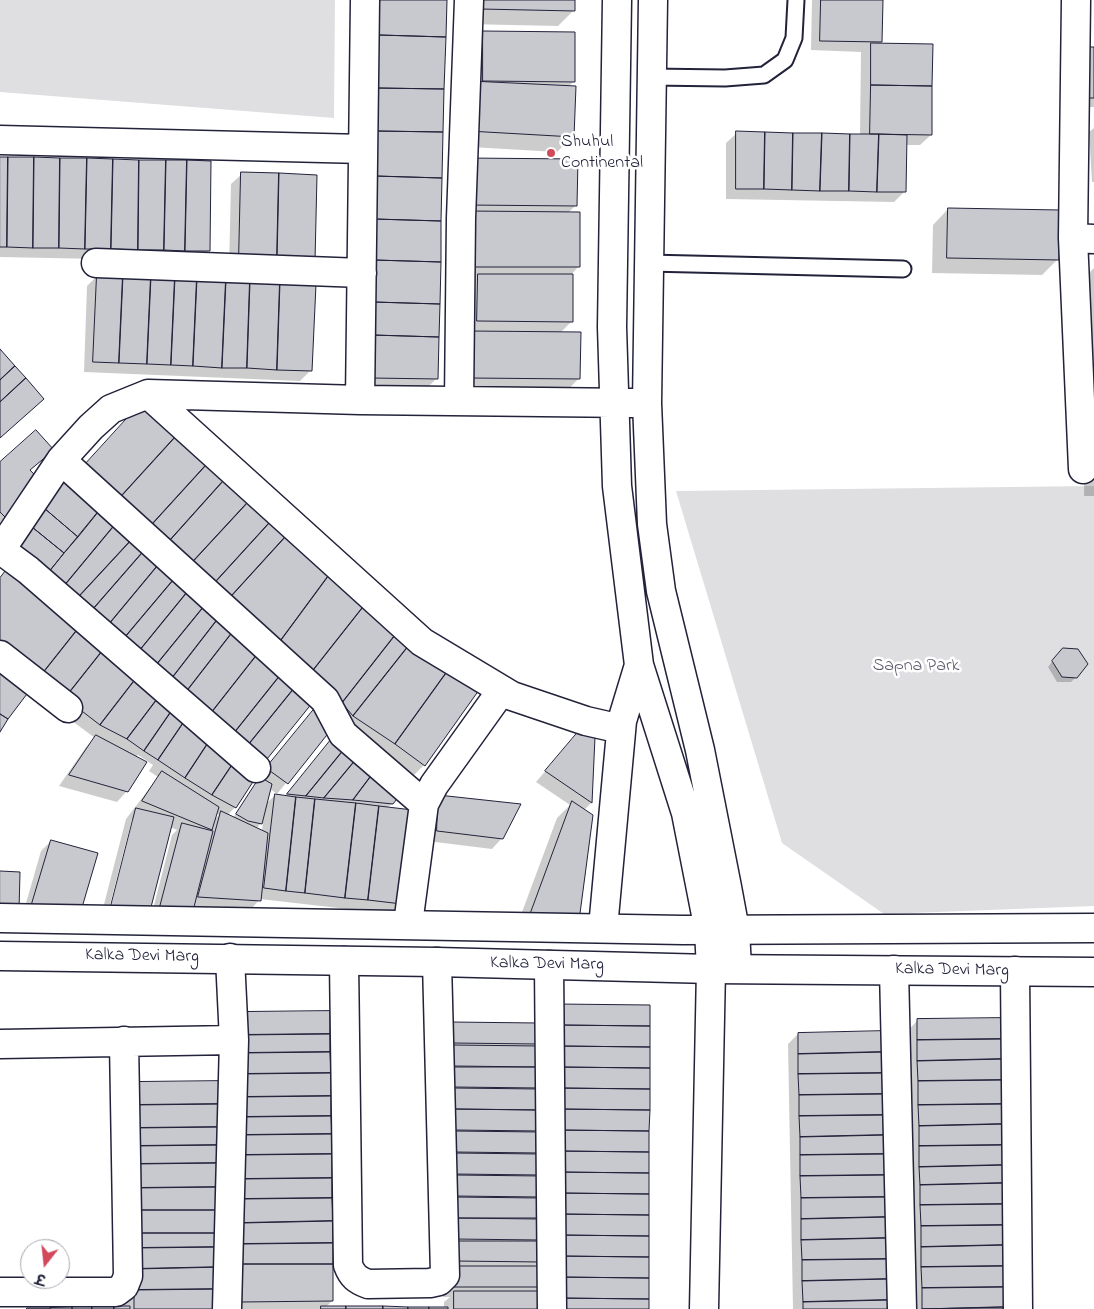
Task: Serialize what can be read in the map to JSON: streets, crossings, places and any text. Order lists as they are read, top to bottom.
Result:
{
  "streets": {
    "street": ["Kalka Devi Marg"]
  },
  "parks": ["Sapna Park"],
  "places": ["Shuhul Continental"],
  "north": "bottom"
}
